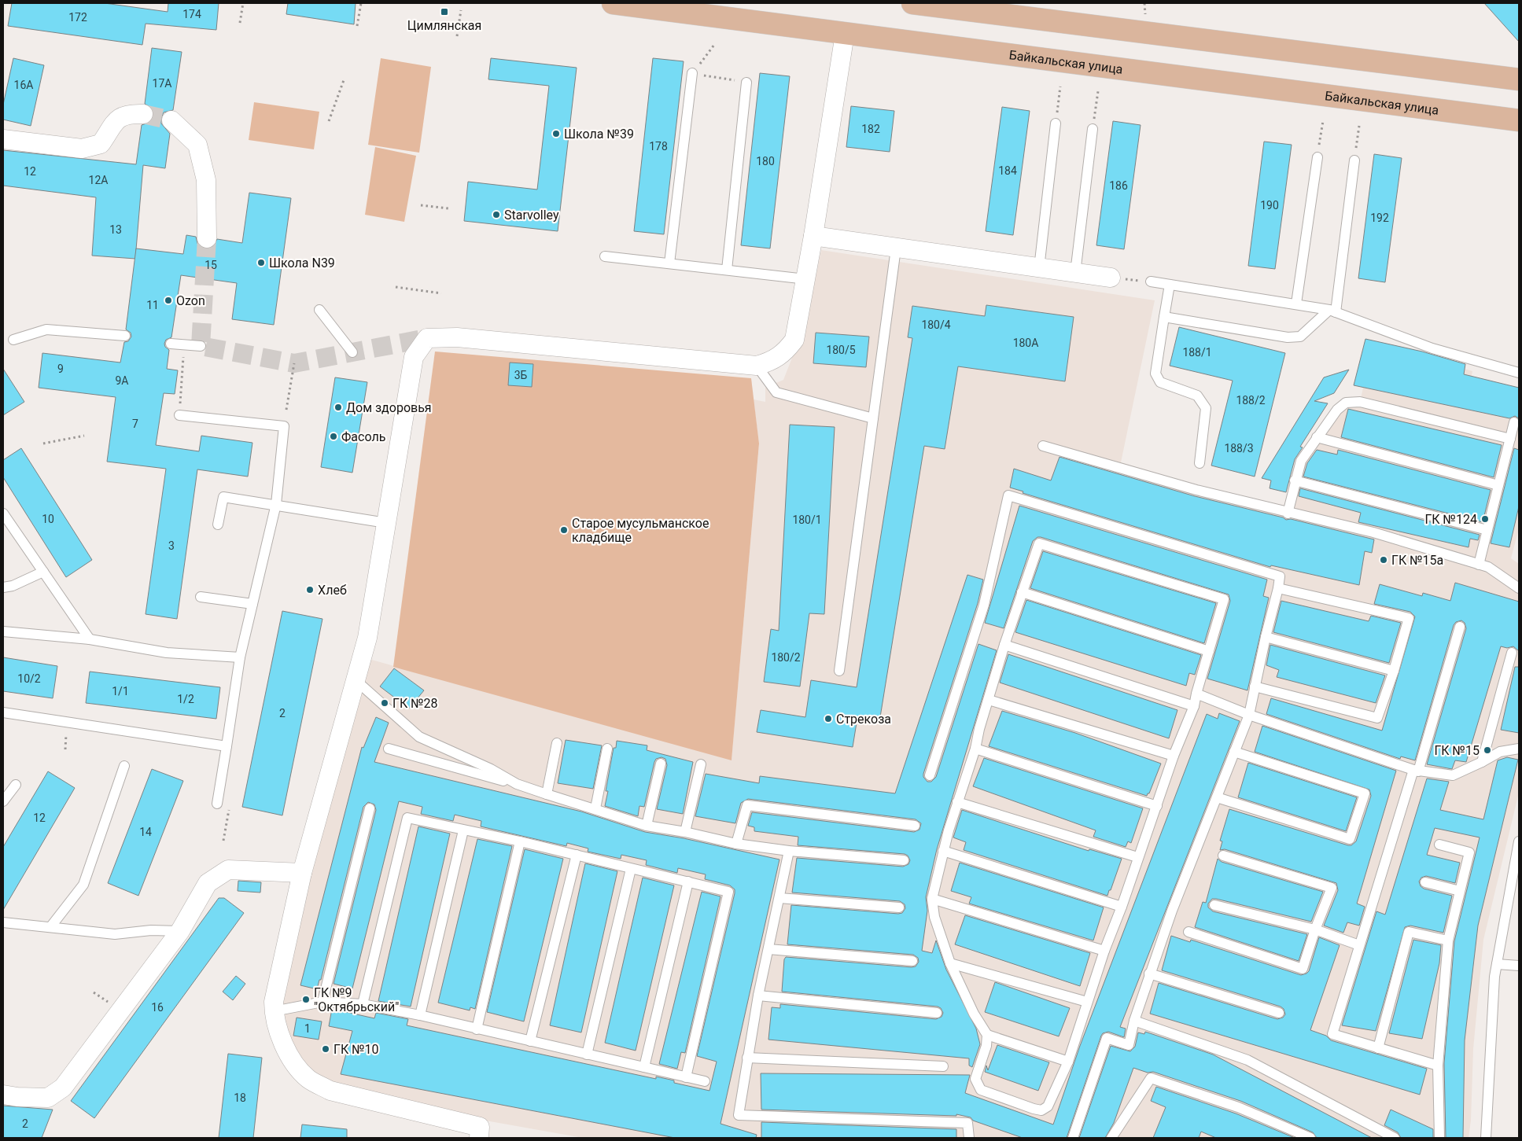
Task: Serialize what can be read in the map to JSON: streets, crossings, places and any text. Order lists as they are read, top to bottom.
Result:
{
  "streets": {
    "main road": ["Байкальская улица"]
  },
  "places": {
    "transit": ["Цимлянская"],
    "other": [
      "Школа №39",
      "Starvolley",
      "Школа N39",
      "Ozon",
      "Дом здоровья",
      "Фасоль",
      "ГК №124",
      "Старое мусульманское кладбище",
      "ГК №15а",
      "Хлеб",
      "ГК №28",
      "Стрекоза",
      "ГК №15",
      "ГК №9 \"Октябрьский\"",
      "ГК №10"
    ]
  },
  "house_numbers": [
    "174",
    "172",
    "17А",
    "16А",
    "182",
    "178",
    "180",
    "184",
    "12",
    "12А",
    "186",
    "190",
    "192",
    "13",
    "15",
    "11",
    "180/4",
    "180А",
    "180/5",
    "188/1",
    "9",
    "3Б",
    "9А",
    "188/2",
    "7",
    "188/3",
    "10",
    "180/1",
    "3",
    "180/2",
    "10/2",
    "1/1",
    "1/2",
    "2",
    "12",
    "14",
    "16",
    "1",
    "18",
    "2"
  ]
}
